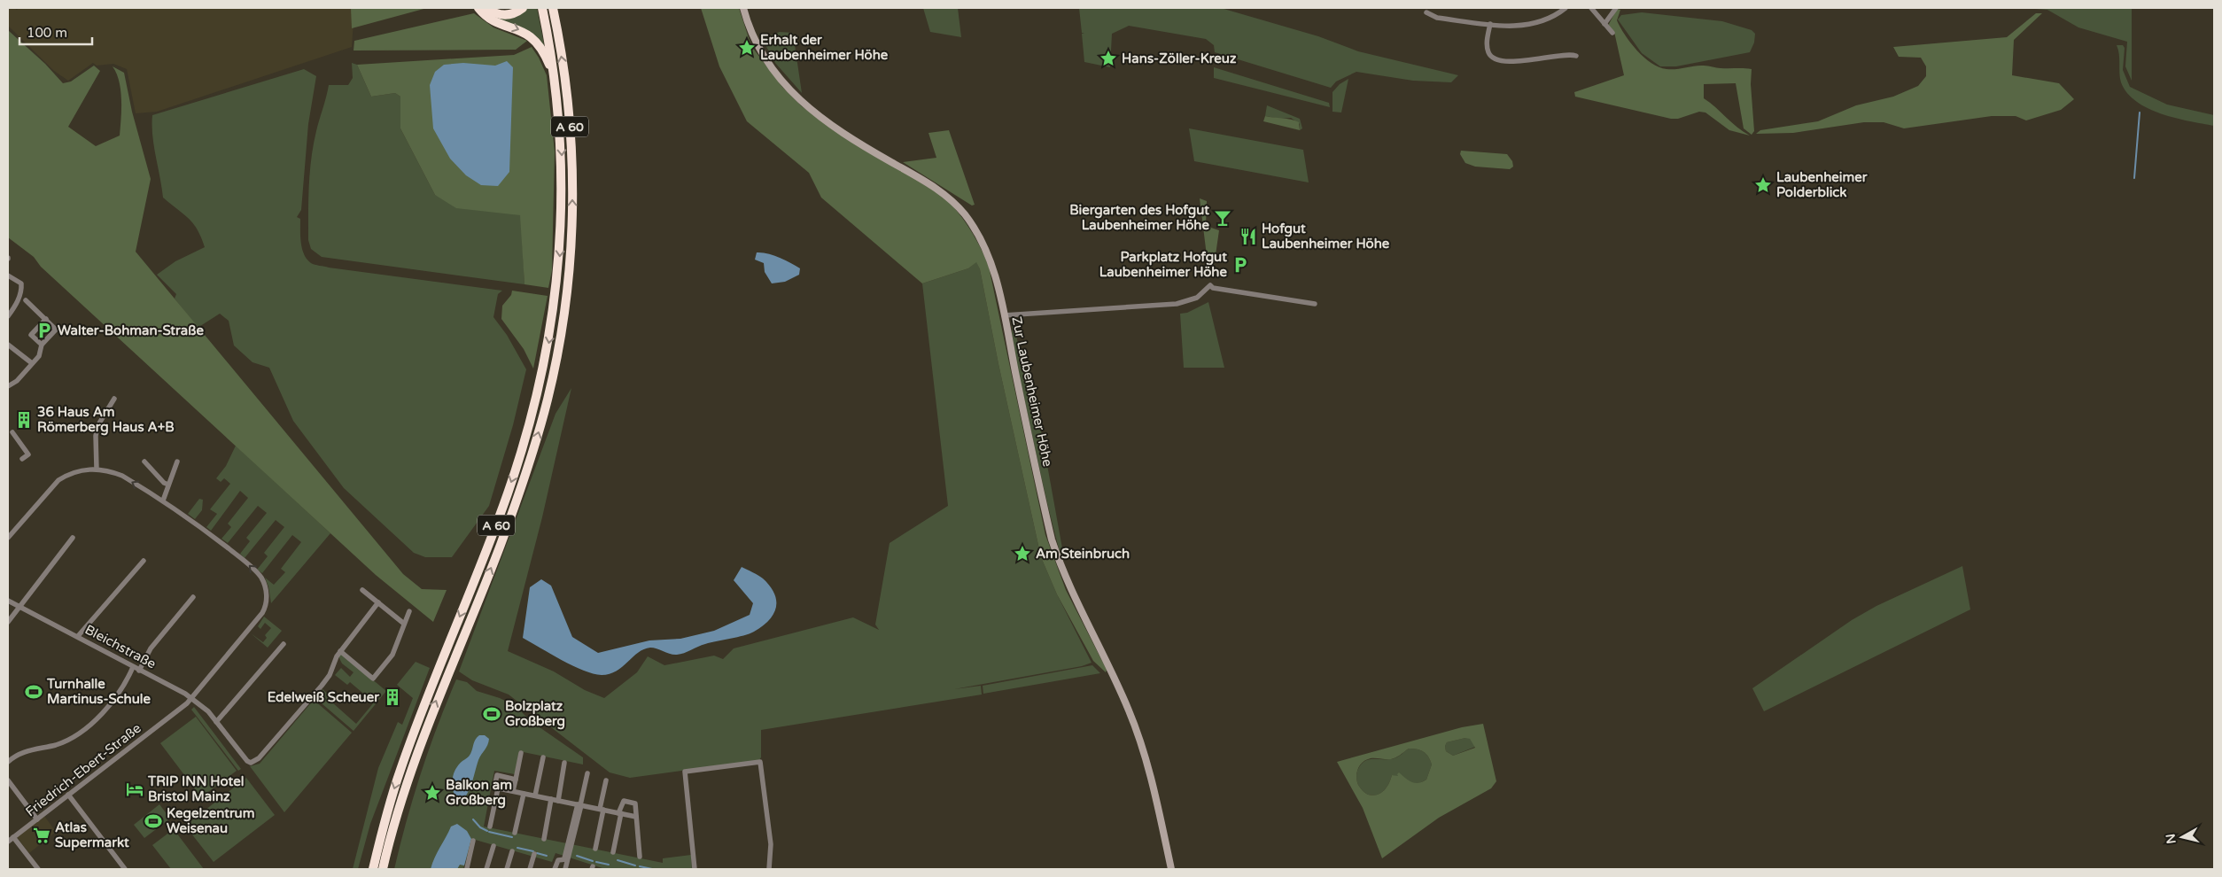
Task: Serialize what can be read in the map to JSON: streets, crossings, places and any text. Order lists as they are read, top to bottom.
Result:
{
  "streets": {
    "highway": ["A 60"],
    "street": ["Zur Laubenheimer Höhe", "Bleichstraße", "Friedrich-Ebert-Straße"]
  },
  "crossings": [
    ["Bleichstraße", "Friedrich-Ebert-Straße"]
  ],
  "places": {
    "place": [
      "Erhalt der Laubenheimer Höhe",
      "Hans-Zöller-Kreuz",
      "Laubenheimer Polderblick",
      "Am Steinbruch",
      "Balkon am Großberg"
    ],
    "bar": ["Biergarten des Hofgut Laubenheimer Höhe"],
    "restaurant": ["Hofgut Laubenheimer Höhe"],
    "parking": ["Parkplatz Hofgut Laubenheimer Höhe", "Walter-Bohman-Straße"],
    "building": ["36 Haus Am Römerberg Haus A+B", "Edelweiß Scheuer"],
    "sports": ["Turnhalle Martinus-Schule", "Bolzplatz Großberg", "Kegelzentrum Weisenau"],
    "hotel": ["TRIP INN Hotel Bristol Mainz"],
    "supermarket": ["Atlas Supermarkt"]
  },
  "scale_bar": "100 m",
  "north": "left"
}
